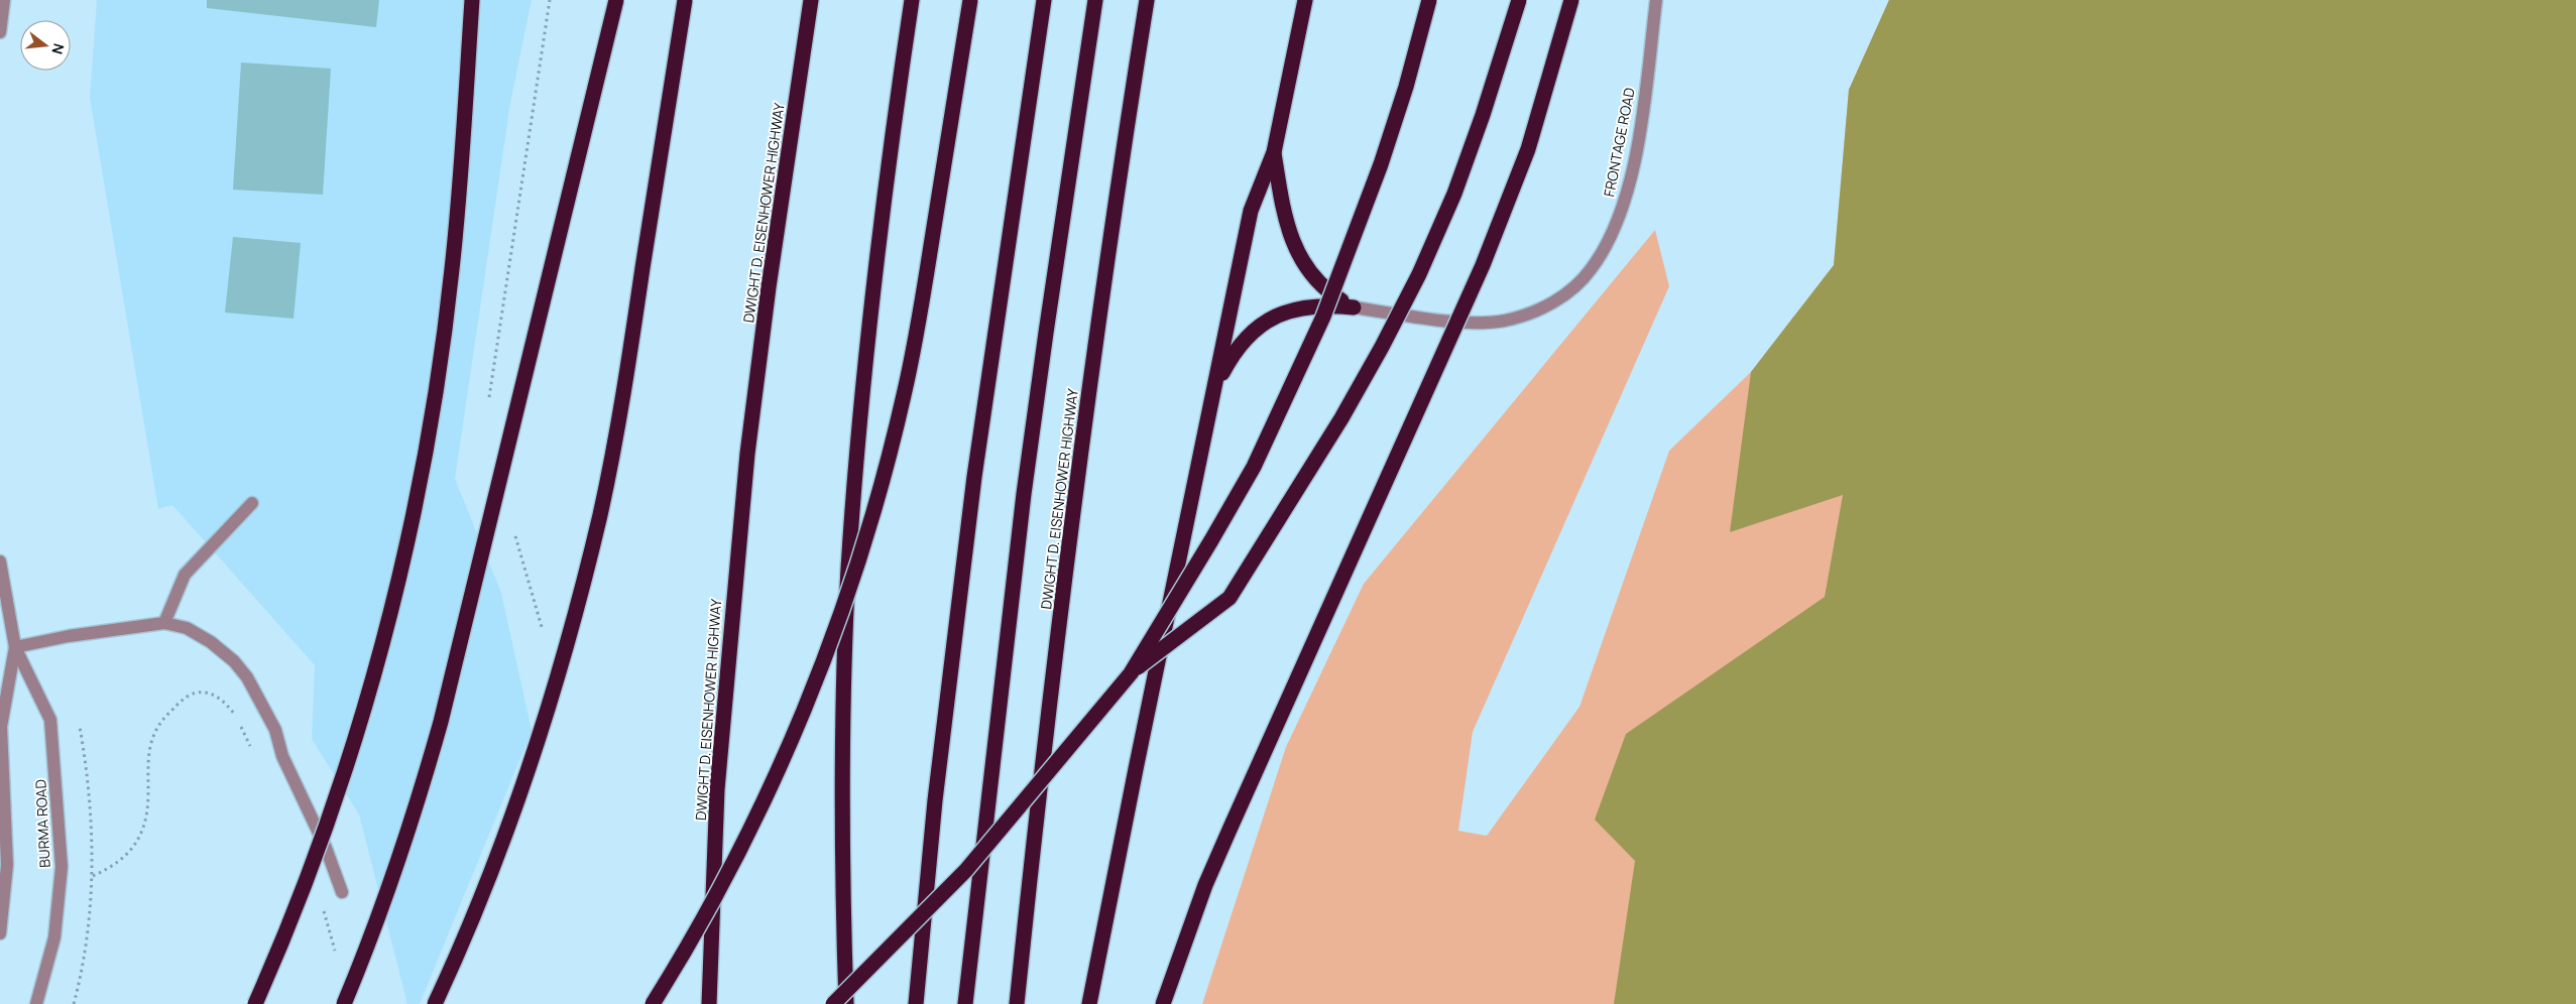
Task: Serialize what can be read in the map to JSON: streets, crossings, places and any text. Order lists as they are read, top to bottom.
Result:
{
  "streets": {
    "highway": ["DWIGHT D. EISENHOWER HIGHWAY"],
    "street": ["FRONTAGE ROAD", "BURMA ROAD"]
  },
  "north": "right"
}
